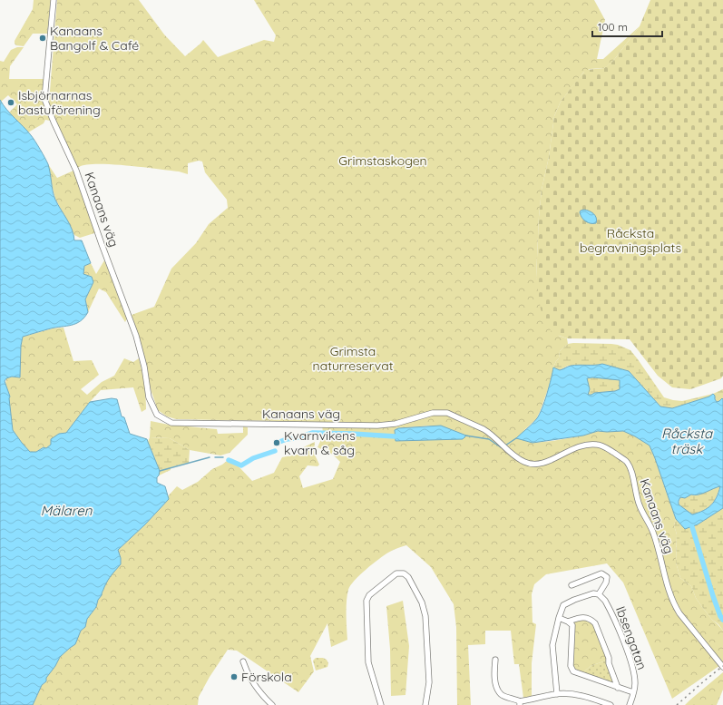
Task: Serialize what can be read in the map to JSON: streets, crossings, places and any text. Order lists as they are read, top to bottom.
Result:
{
  "streets": {
    "street": ["Kanaans väg", "Ibsengatan"]
  },
  "water": ["Råcksta träsk", "Mälaren"],
  "parks": ["Grimstaskogen", "Råcksta begravningsplats", "Grimsta naturreservat"],
  "places": [
    "Kanaans Bangolf & Café",
    "Isbjörnarnas bastuförening",
    "Kvarnvikens kvarn & såg",
    "Förskola"
  ],
  "scale_bar": "100 m"
}
